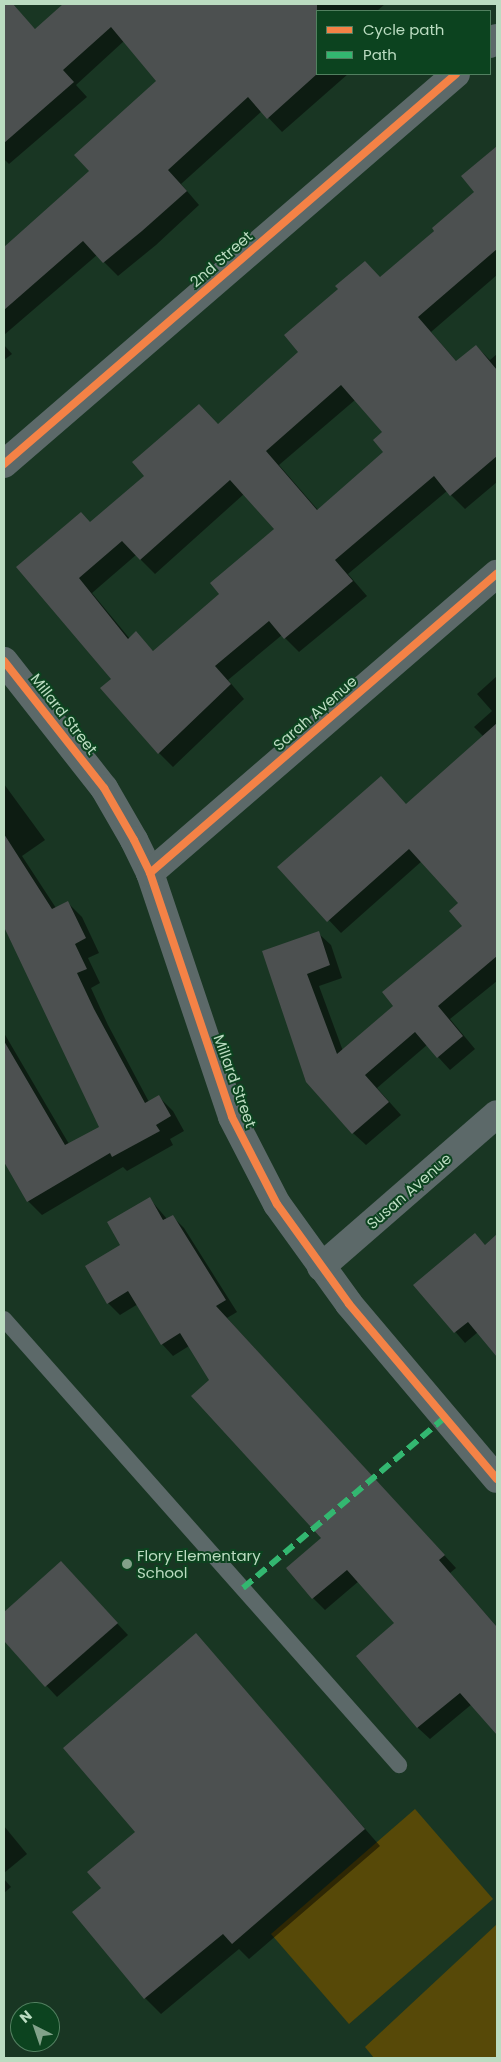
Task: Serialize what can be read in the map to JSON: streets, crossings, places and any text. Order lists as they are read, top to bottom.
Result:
{
  "streets": {
    "street": [
      "2nd Street",
      "Sarah Avenue",
      "Millard Street",
      "Susan Avenue"
    ]
  },
  "crossings": [
    ["Sarah Avenue", "Millard Street"],
    ["Millard Street", "Susan Avenue"]
  ],
  "places": ["Flory Elementary School"],
  "legend": ["Cycle path", "Path"],
  "north": "top left"
}
